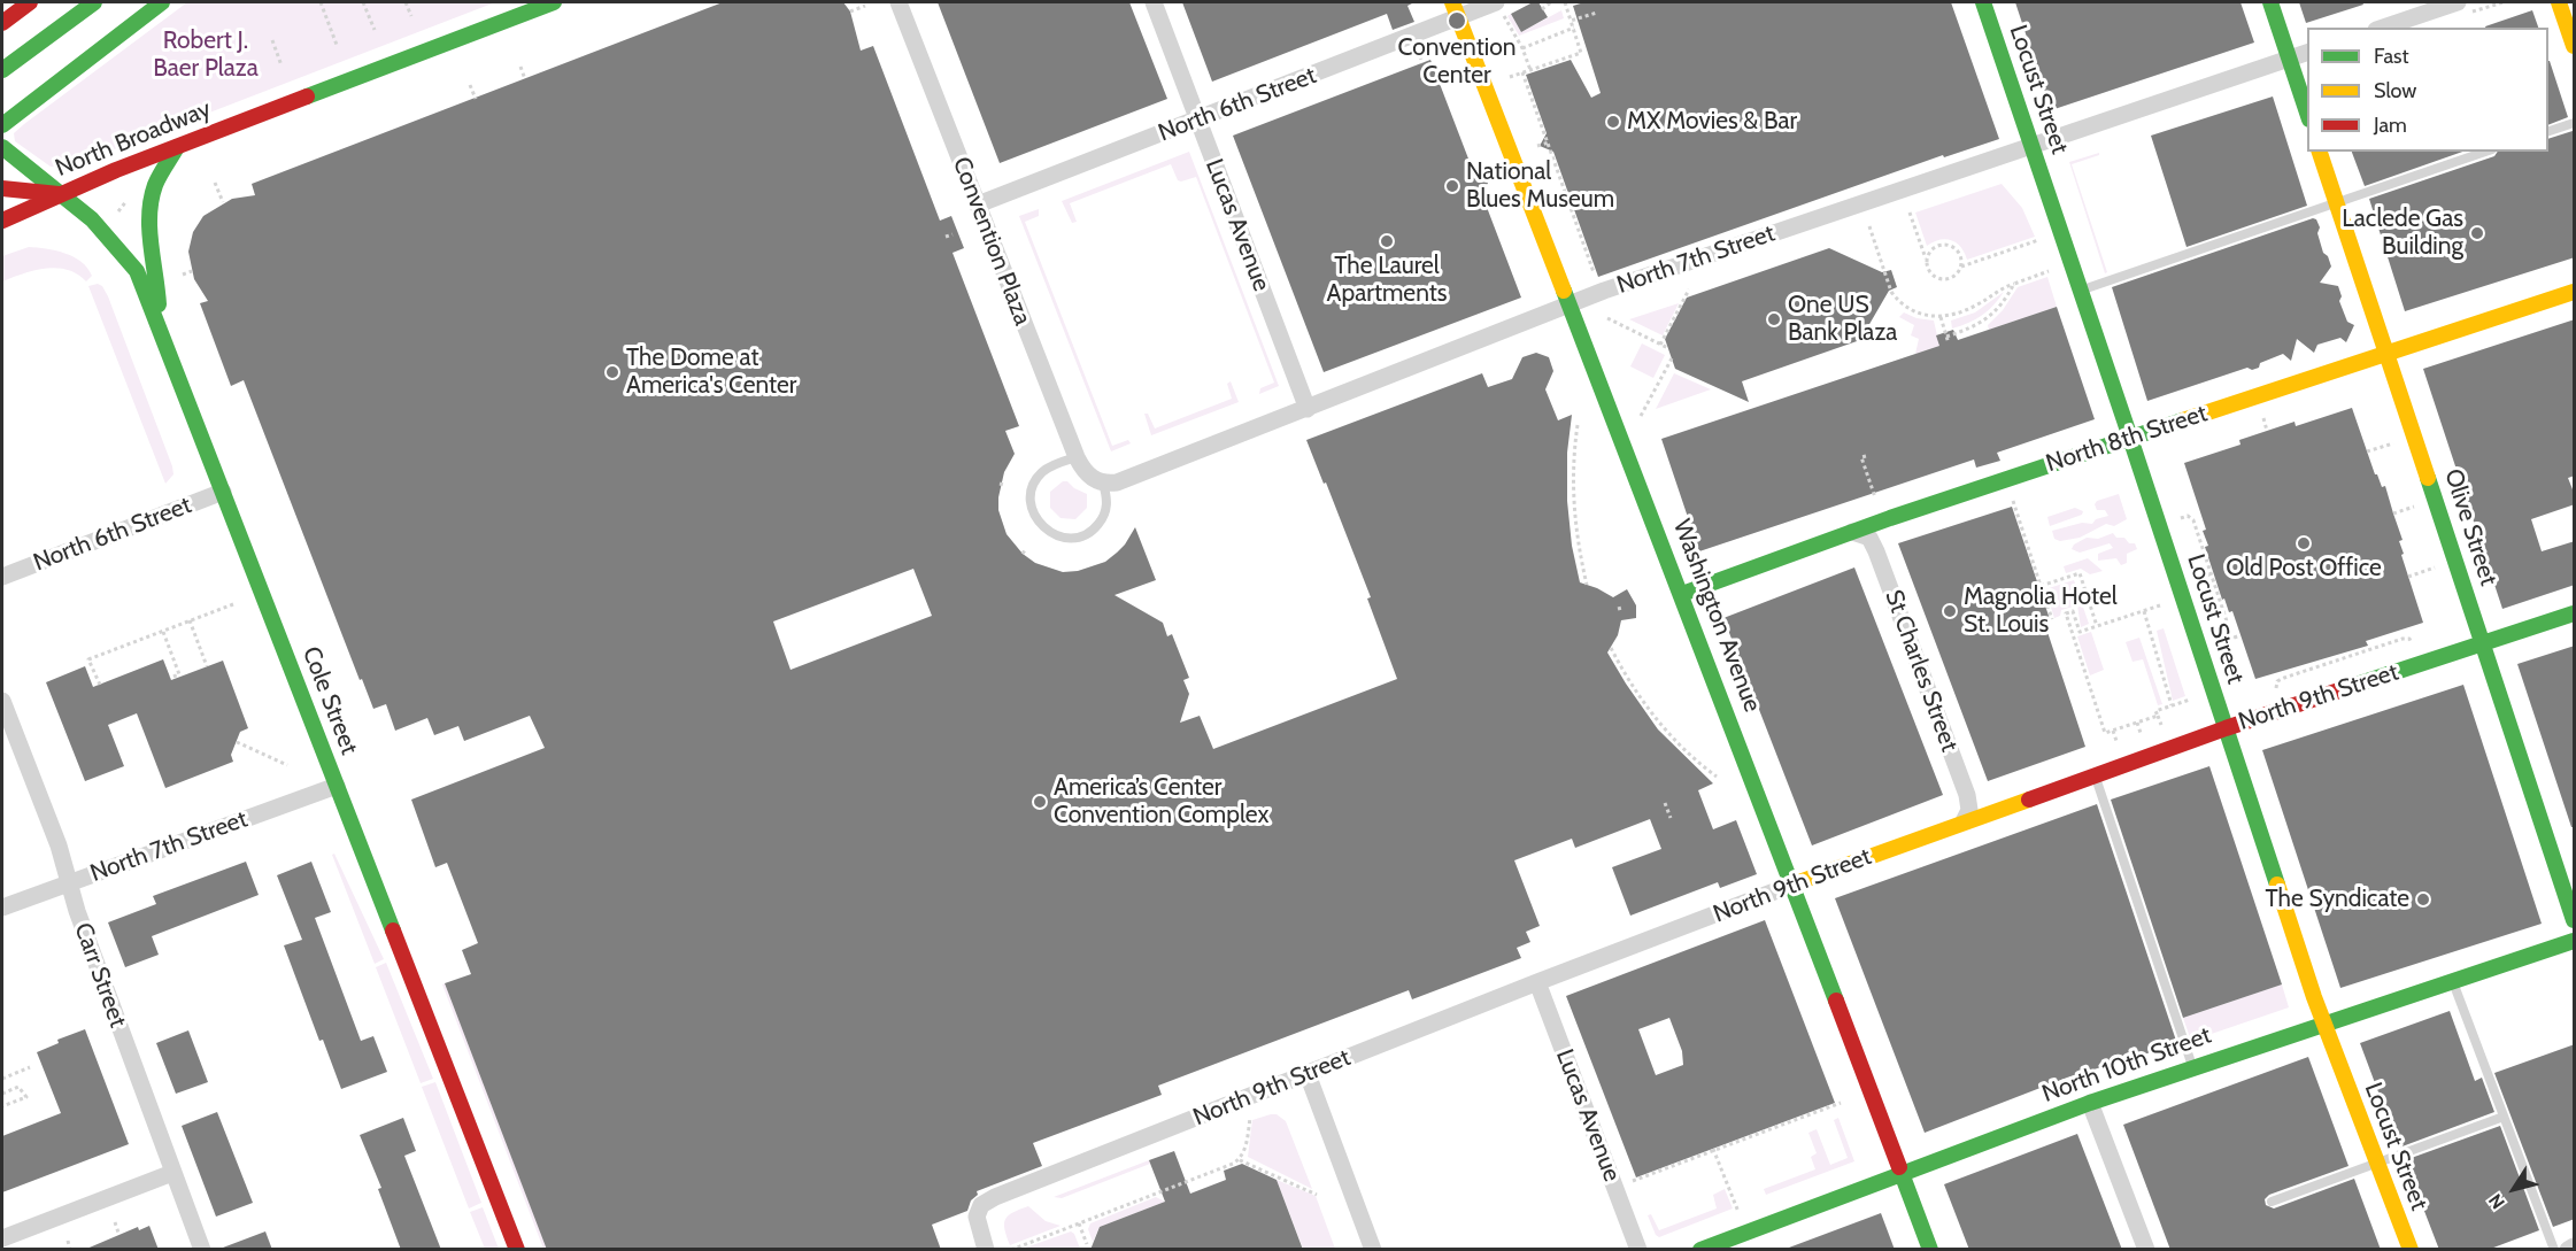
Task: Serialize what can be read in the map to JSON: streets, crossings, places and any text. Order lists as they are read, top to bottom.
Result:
{
  "streets": {
    "main road": [
      "Locust Street",
      "North Broadway",
      "North 8th Street",
      "Olive Street",
      "Washington Avenue",
      "North 9th Street",
      "Cole Street",
      "North 10th Street"
    ],
    "street": [
      "North 6th Street",
      "Lucas Avenue",
      "Convention Plaza",
      "North 7th Street",
      "St Charles Street",
      "Carr Street"
    ]
  },
  "crossings": [
    ["Locust Street", "North 7th Street"],
    ["Locust Street", "North 8th Street"],
    ["Locust Street", "North 9th Street"],
    ["Locust Street", "North 10th Street"],
    ["North 6th Street", "Lucas Avenue"],
    ["North 6th Street", "Convention Plaza"],
    ["North 6th Street", "Washington Avenue"],
    ["North 6th Street", "Cole Street"],
    ["North Broadway", "Cole Street"],
    ["Lucas Avenue", "North 7th Street"],
    ["Lucas Avenue", "North 9th Street"],
    ["Convention Plaza", "North 7th Street"],
    ["North 7th Street", "Washington Avenue"],
    ["North 7th Street", "Cole Street"],
    ["North 7th Street", "Carr Street"],
    ["North 8th Street", "Olive Street"],
    ["North 8th Street", "Washington Avenue"],
    ["North 8th Street", "St Charles Street"],
    ["Olive Street", "North 9th Street"],
    ["Washington Avenue", "North 9th Street"],
    ["Washington Avenue", "North 10th Street"],
    ["St Charles Street", "North 9th Street"]
  ],
  "parks": ["Robert J. Baer Plaza"],
  "places": [
    "Convention Center",
    "MX Movies & Bar",
    "National Blues Museum",
    "Laclede Gas Building",
    "The Laurel Apartments",
    "One US Bank Plaza",
    "The Dome at America's Center",
    "Old Post Office",
    "Magnolia Hotel St. Louis",
    "America’s Center Convention Complex",
    "The Syndicate"
  ],
  "legend": ["Fast", "Slow", "Jam"],
  "north": "bottom left"
}
